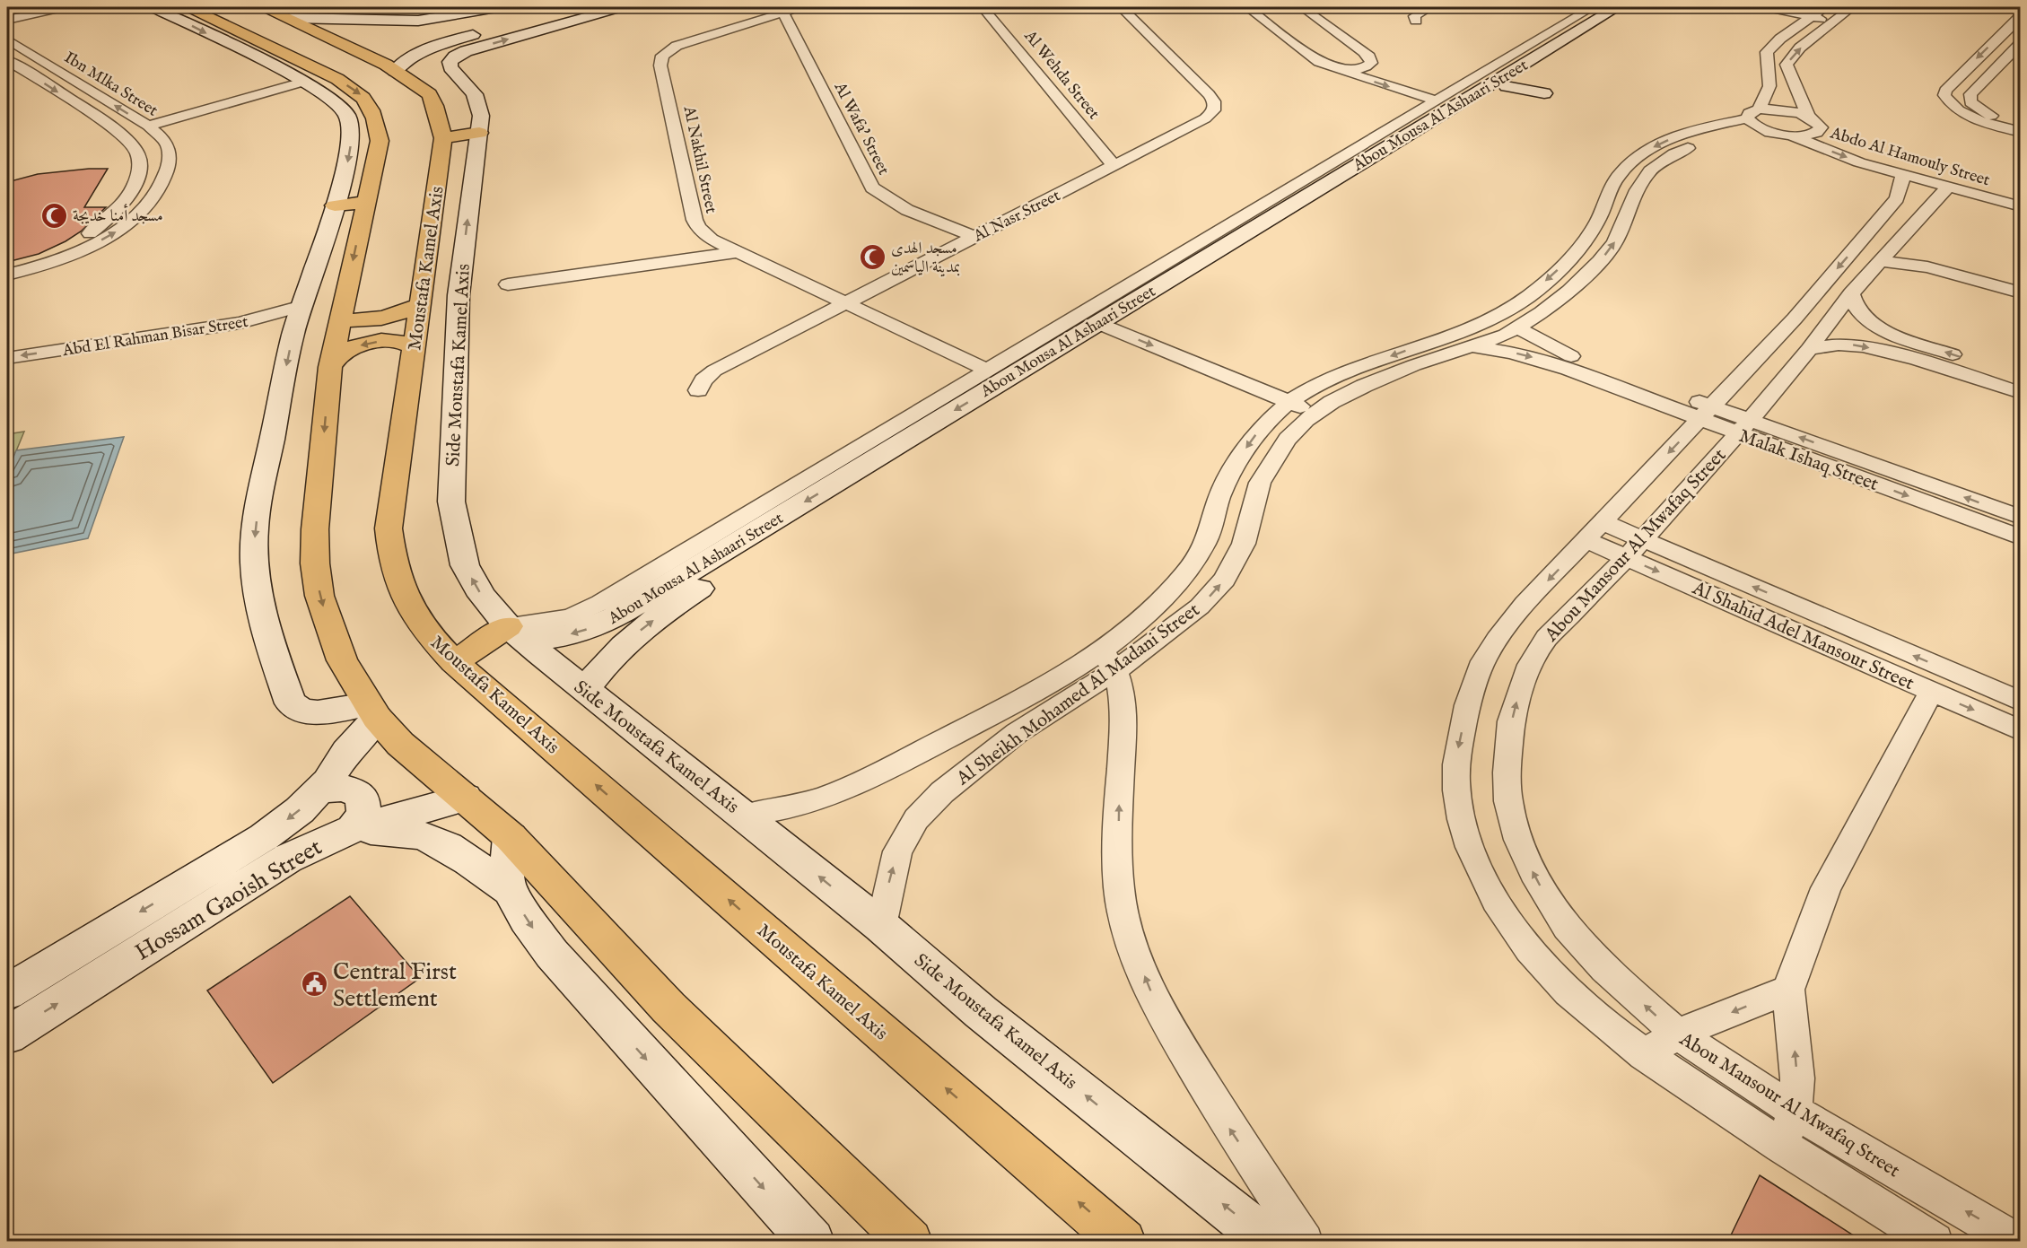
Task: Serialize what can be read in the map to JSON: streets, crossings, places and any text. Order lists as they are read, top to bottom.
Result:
{
  "streets": {
    "main road": ["Moustafa Kamel Axis"],
    "street": [
      "Al Wehda Street",
      "Ibn Mlka Street",
      "Abou Mousa Al Ashaari Street",
      "Al Wafa' Street",
      "Abdo Al Hamouly Street",
      "Al Nakhil Street",
      "Al Nasr Street",
      "Abd El Rahman Bisar Street",
      "Side Moustafa Kamel Axis",
      "Malak Ishaq Street",
      "Abou Mansour Al Mwafaq Street",
      "Al Shahid Adel Mansour Street",
      "Al Sheikh Mohamed Al Madani Street",
      "Hossam Gaoish Street"
    ]
  },
  "crossings": [
    ["Al Wehda Street", "Al Nasr Street"],
    ["Abou Mousa Al Ashaari Street", "Side Moustafa Kamel Axis"],
    ["Al Wafa' Street", "Al Nakhil Street"],
    ["Al Wafa' Street", "Al Nasr Street"],
    ["Abdo Al Hamouly Street", "Abou Mansour Al Mwafaq Street"],
    ["Al Nakhil Street", "Al Nasr Street"],
    ["Side Moustafa Kamel Axis", "Al Sheikh Mohamed Al Madani Street"],
    ["Malak Ishaq Street", "Abou Mansour Al Mwafaq Street"],
    ["Malak Ishaq Street", "Al Sheikh Mohamed Al Madani Street"],
    ["Abou Mansour Al Mwafaq Street", "Al Shahid Adel Mansour Street"]
  ],
  "places": {
    "mosque": ["مسجد أمنا خديجة", "مسجد الهدى بمدينة الياسمين"],
    "public building": ["Central First Settlement"]
  }
}
